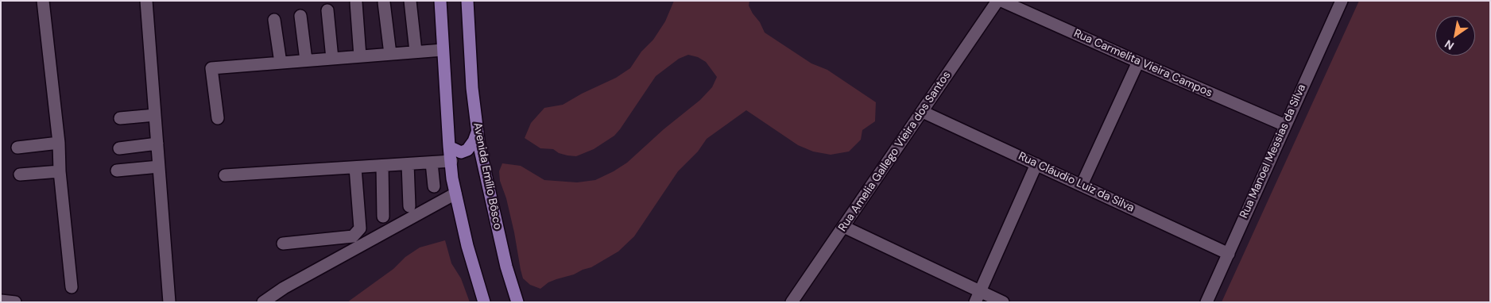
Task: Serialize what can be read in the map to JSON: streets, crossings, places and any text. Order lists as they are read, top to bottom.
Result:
{
  "streets": {
    "main road": ["Avenida Emílio Bôsco"],
    "street": [
      "Rua Carmelita Vieira Campos",
      "Rua Amelia Gallego Vieira dos Santos",
      "Rua Manoel Messias da Silva",
      "Rua Cláudio Luiz da Silva"
    ]
  },
  "crossings": [
    ["Rua Carmelita Vieira Campos", "Rua Manoel Messias da Silva"],
    ["Rua Amelia Gallego Vieira dos Santos", "Rua Cláudio Luiz da Silva"],
    ["Rua Manoel Messias da Silva", "Rua Cláudio Luiz da Silva"]
  ],
  "north": "bottom left"
}
